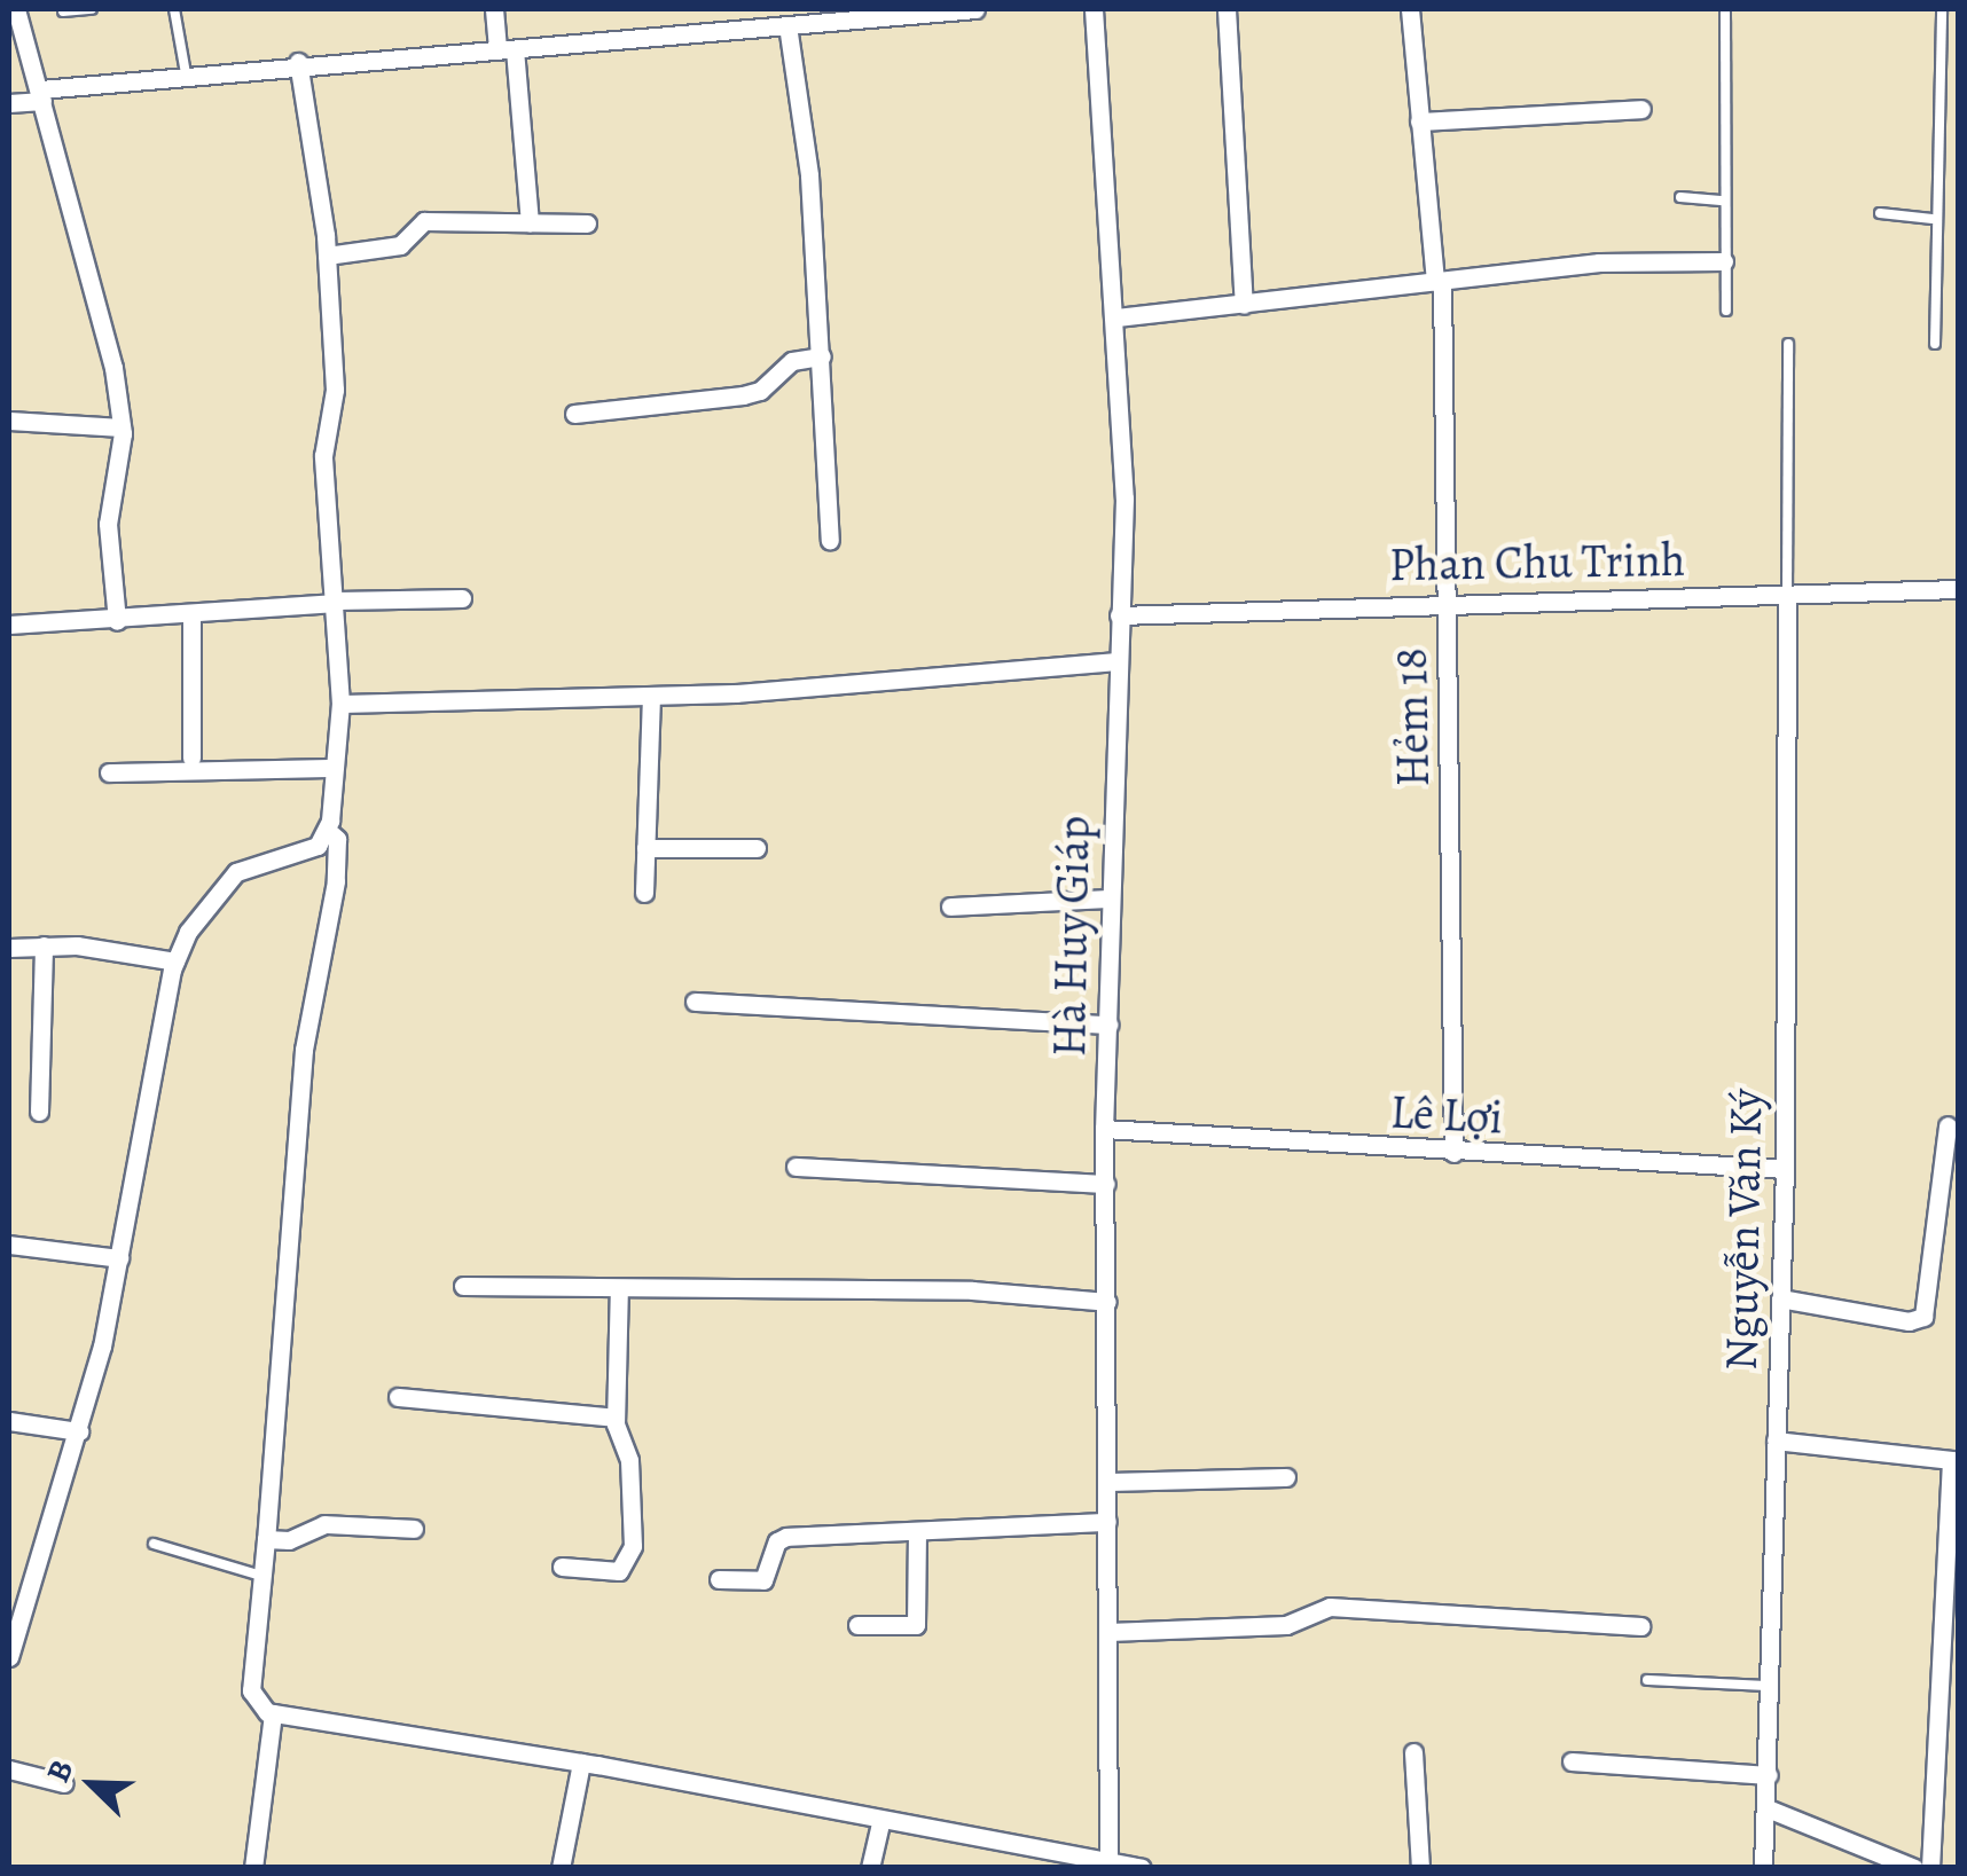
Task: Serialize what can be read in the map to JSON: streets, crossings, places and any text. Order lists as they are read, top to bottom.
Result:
{
  "streets": {
    "street": [
      "Phan Chu Trinh",
      "Hẻm 18",
      "Hà Huy Giáp",
      "Lê Lợi",
      "Nguyễn Văn Ký"
    ]
  },
  "crossings": [
    ["Phan Chu Trinh", "Hẻm 18"],
    ["Phan Chu Trinh", "Hà Huy Giáp"],
    ["Phan Chu Trinh", "Nguyễn Văn Ký"],
    ["Hẻm 18", "Lê Lợi"],
    ["Hà Huy Giáp", "Lê Lợi"],
    ["Lê Lợi", "Nguyễn Văn Ký"]
  ],
  "north": "top left"
}
